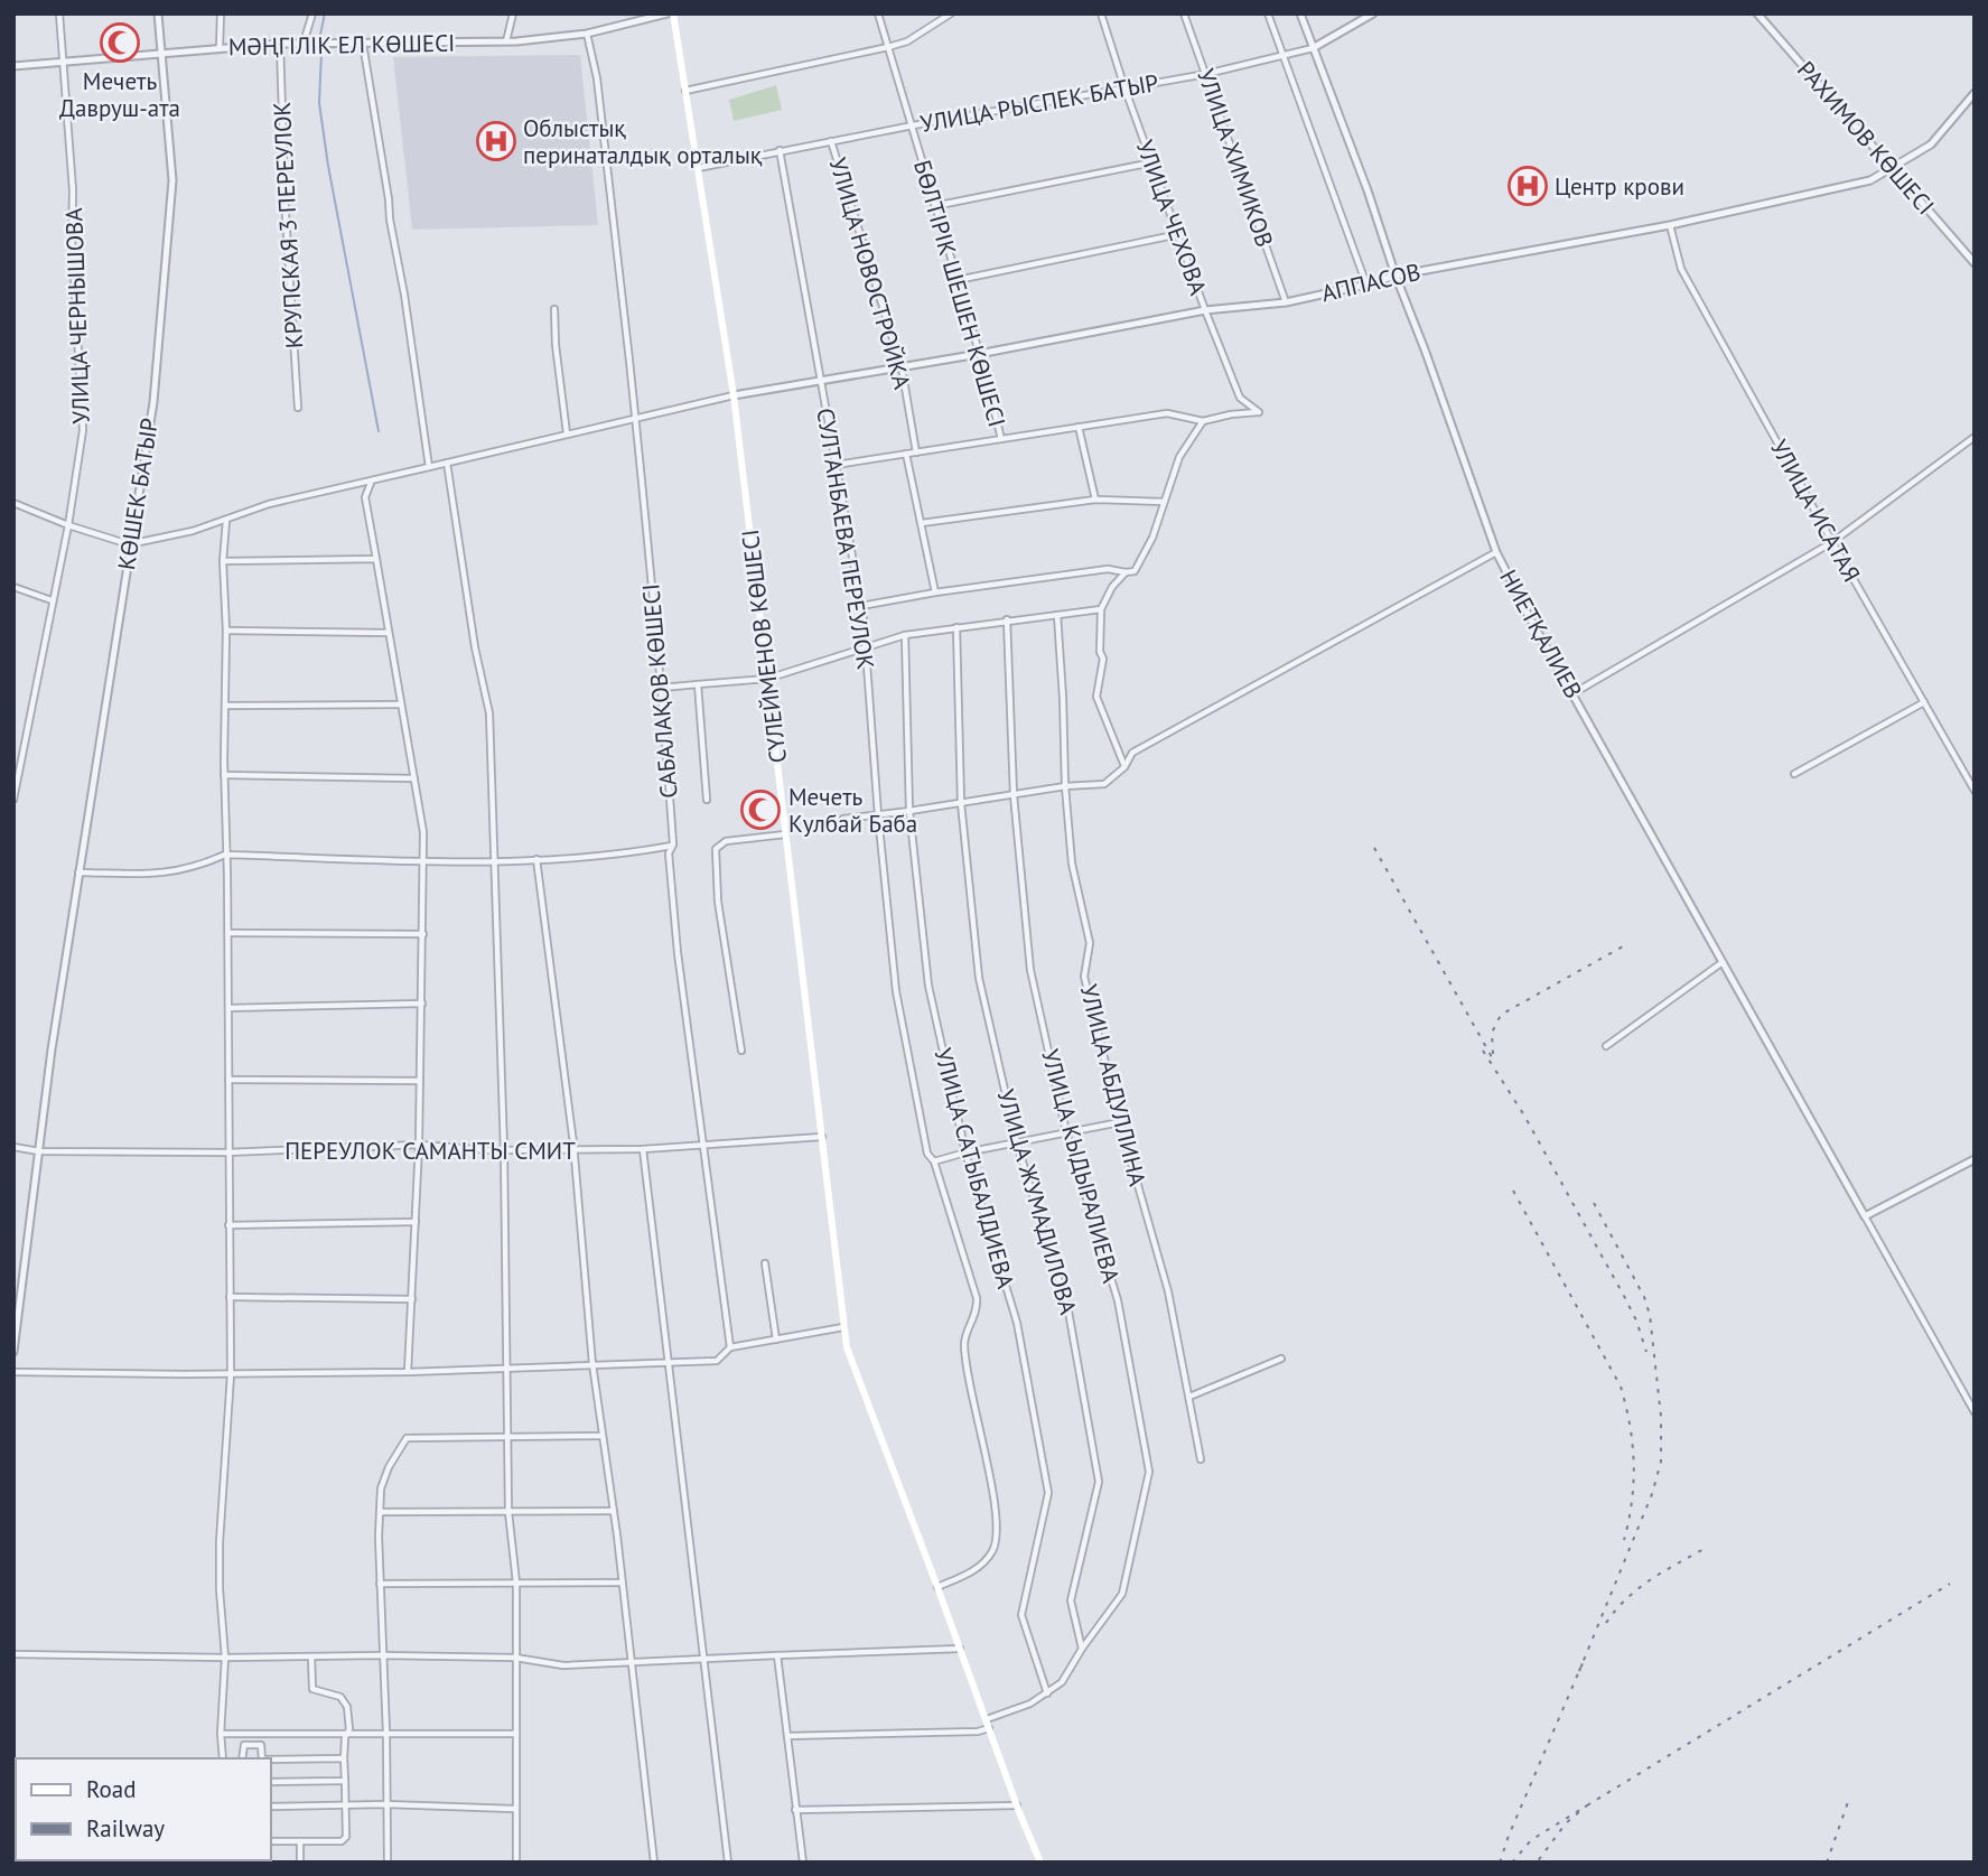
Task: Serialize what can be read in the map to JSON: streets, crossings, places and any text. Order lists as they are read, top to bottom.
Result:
{
  "streets": {
    "main road": ["СҮЛЕЙМЕНОВ КӨШЕСІ"],
    "street": [
      "МӘҢГІЛІК ЕЛ КӨШЕСІ",
      "УЛИЦА РЫСПЕК БАТЫР",
      "РАХИМОВ КӨШЕСІ",
      "УЛИЦА ХИМИКОВ",
      "УЛИЦА ЧЕХОВА",
      "КРУПСКАЯ 3 ПЕРЕУЛОК",
      "УЛИЦА НОВОСТРОЙКА",
      "АППАСОВ",
      "БӨЛТІРІК ШЕШЕН КӨШЕСІ",
      "УЛИЦА ЧЕРНЫШОВА",
      "КӨШЕК БАТЫР",
      "УЛИЦА ИСАТАЯ",
      "СУЛТАНБАЕВА ПЕРЕУЛОК",
      "НИЕТҚАЛИЕВ",
      "САБАЛАҚОВ КӨШЕСІ",
      "УЛИЦА АБДУЛЛИНА",
      "ПЕРЕУЛОК САМАНТЫ СМИТ",
      "УЛИЦА КЫДЫРАЛИЕВА",
      "УЛИЦА САТЫБАЛДИЕВА",
      "УЛИЦА ЖУМАДИЛОВА"
    ]
  },
  "crossings": [
    ["МӘҢГІЛІК ЕЛ КӨШЕСІ", "КРУПСКАЯ 3 ПЕРЕУЛОК"],
    ["МӘҢГІЛІК ЕЛ КӨШЕСІ", "УЛИЦА ЧЕРНЫШОВА"],
    ["МӘҢГІЛІК ЕЛ КӨШЕСІ", "КӨШЕК БАТЫР"],
    ["МӘҢГІЛІК ЕЛ КӨШЕСІ", "СҮЛЕЙМЕНОВ КӨШЕСІ"],
    ["МӘҢГІЛІК ЕЛ КӨШЕСІ", "САБАЛАҚОВ КӨШЕСІ"],
    ["УЛИЦА РЫСПЕК БАТЫР", "УЛИЦА ХИМИКОВ"],
    ["УЛИЦА РЫСПЕК БАТЫР", "УЛИЦА ЧЕХОВА"],
    ["УЛИЦА РЫСПЕК БАТЫР", "УЛИЦА НОВОСТРОЙКА"],
    ["УЛИЦА РЫСПЕК БАТЫР", "БӨЛТІРІК ШЕШЕН КӨШЕСІ"],
    ["УЛИЦА РЫСПЕК БАТЫР", "СУЛТАНБАЕВА ПЕРЕУЛОК"],
    ["УЛИЦА РЫСПЕК БАТЫР", "НИЕТҚАЛИЕВ"],
    ["УЛИЦА РЫСПЕК БАТЫР", "СҮЛЕЙМЕНОВ КӨШЕСІ"],
    ["РАХИМОВ КӨШЕСІ", "АППАСОВ"],
    ["УЛИЦА ХИМИКОВ", "АППАСОВ"],
    ["УЛИЦА ЧЕХОВА", "АППАСОВ"],
    ["УЛИЦА НОВОСТРОЙКА", "АППАСОВ"],
    ["АППАСОВ", "БӨЛТІРІК ШЕШЕН КӨШЕСІ"],
    ["АППАСОВ", "УЛИЦА ИСАТАЯ"],
    ["АППАСОВ", "СУЛТАНБАЕВА ПЕРЕУЛОК"],
    ["АППАСОВ", "НИЕТҚАЛИЕВ"],
    ["АППАСОВ", "СҮЛЕЙМЕНОВ КӨШЕСІ"],
    ["КӨШЕК БАТЫР", "ПЕРЕУЛОК САМАНТЫ СМИТ"],
    ["СУЛТАНБАЕВА ПЕРЕУЛОК", "СҮЛЕЙМЕНОВ КӨШЕСІ"],
    ["СҮЛЕЙМЕНОВ КӨШЕСІ", "ПЕРЕУЛОК САМАНТЫ СМИТ"],
    ["САБАЛАҚОВ КӨШЕСІ", "ПЕРЕУЛОК САМАНТЫ СМИТ"],
    ["УЛИЦА КЫДЫРАЛИЕВА", "УЛИЦА ЖУМАДИЛОВА"]
  ],
  "places": {
    "mosque": ["Мечеть Давруш-ата", "Мечеть Кулбай Баба"],
    "hospital": ["Облыстық перинаталдық орталық", "Центр крови"]
  },
  "legend": ["Road", "Railway"]
}
